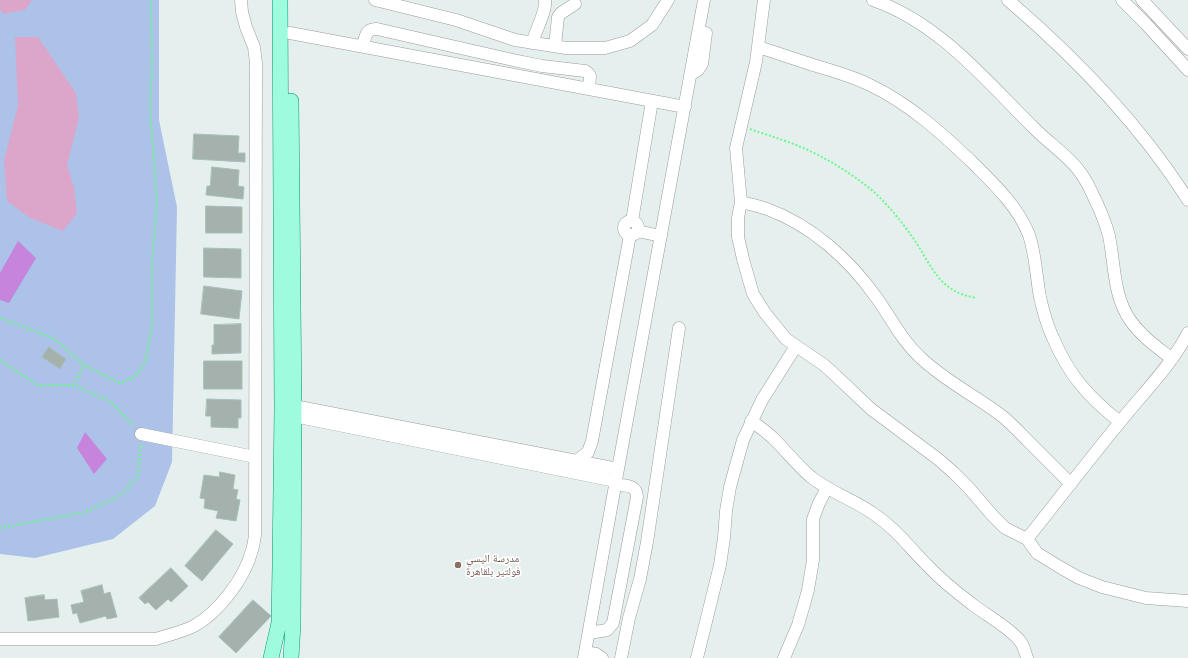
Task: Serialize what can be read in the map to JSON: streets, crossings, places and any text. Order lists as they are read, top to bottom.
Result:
{
  "places": ["مدرسة اليسي فولتير بلقاهرة"]
}
